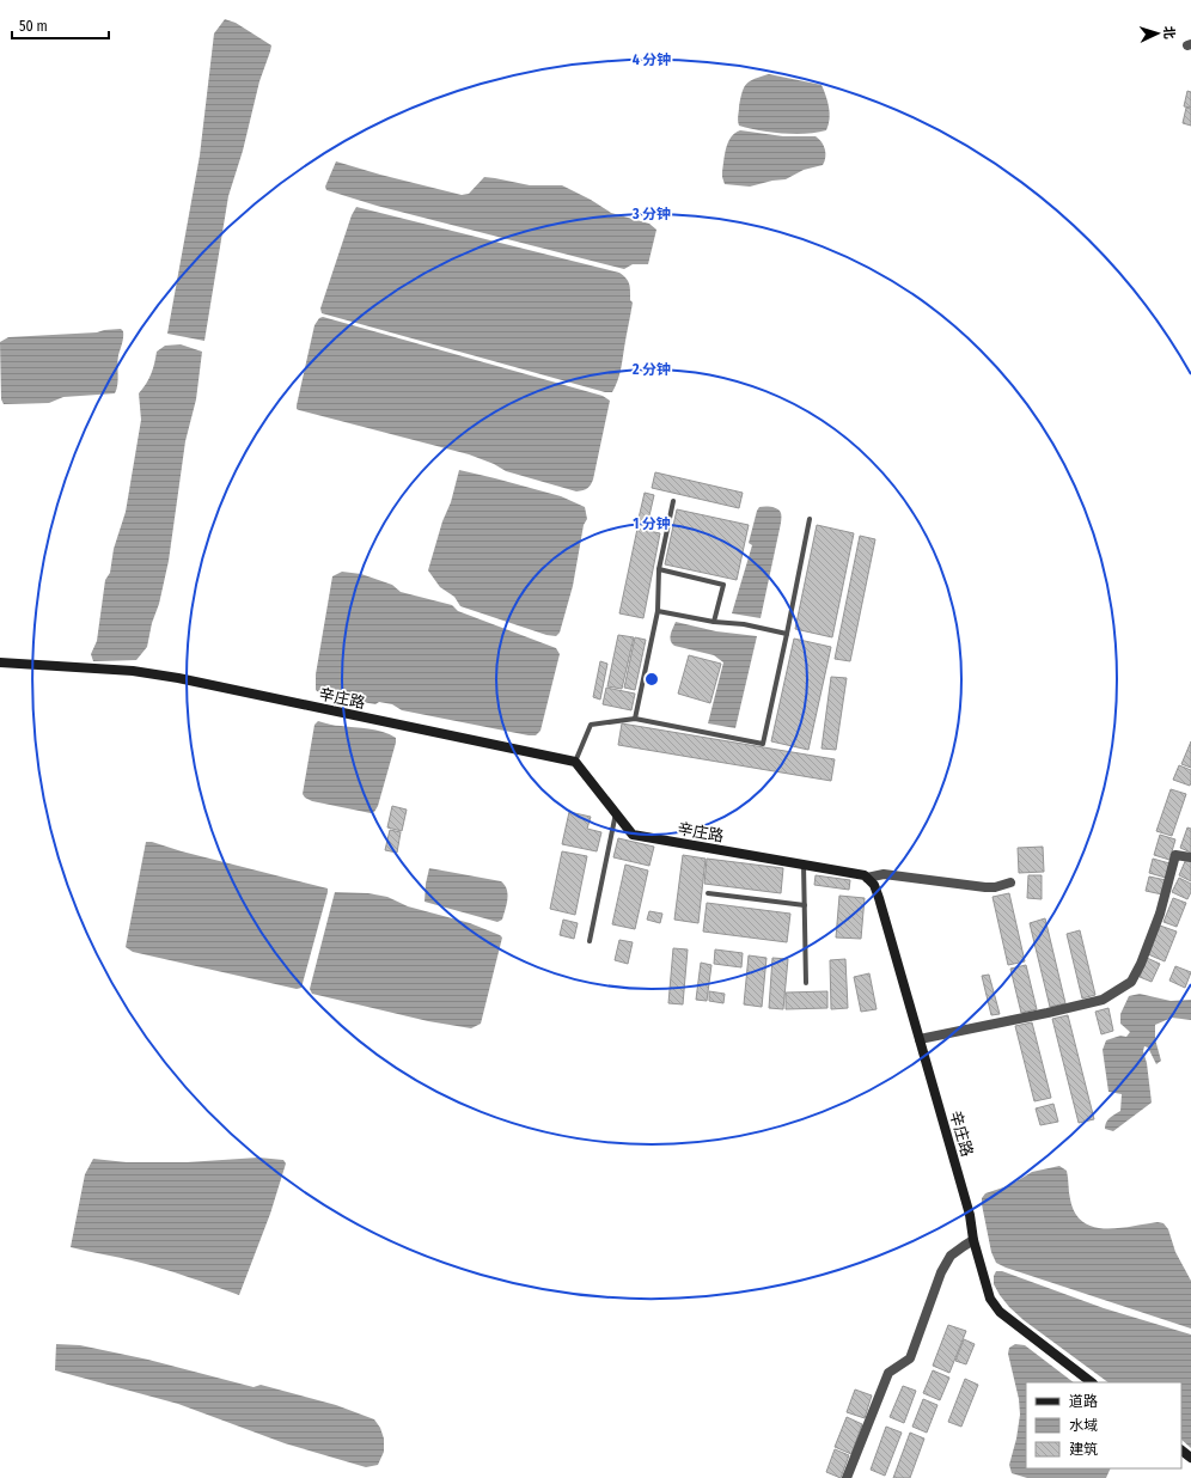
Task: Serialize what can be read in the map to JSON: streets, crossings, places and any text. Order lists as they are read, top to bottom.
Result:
{
  "streets": {
    "street": ["辛庄路"]
  },
  "legend": ["道路", "水域", "建筑"],
  "scale_bar": "50 m",
  "north": "right",
  "rings": [
    "4 分钟",
    "3 分钟",
    "2 分钟",
    "1 分钟"
  ]
}
